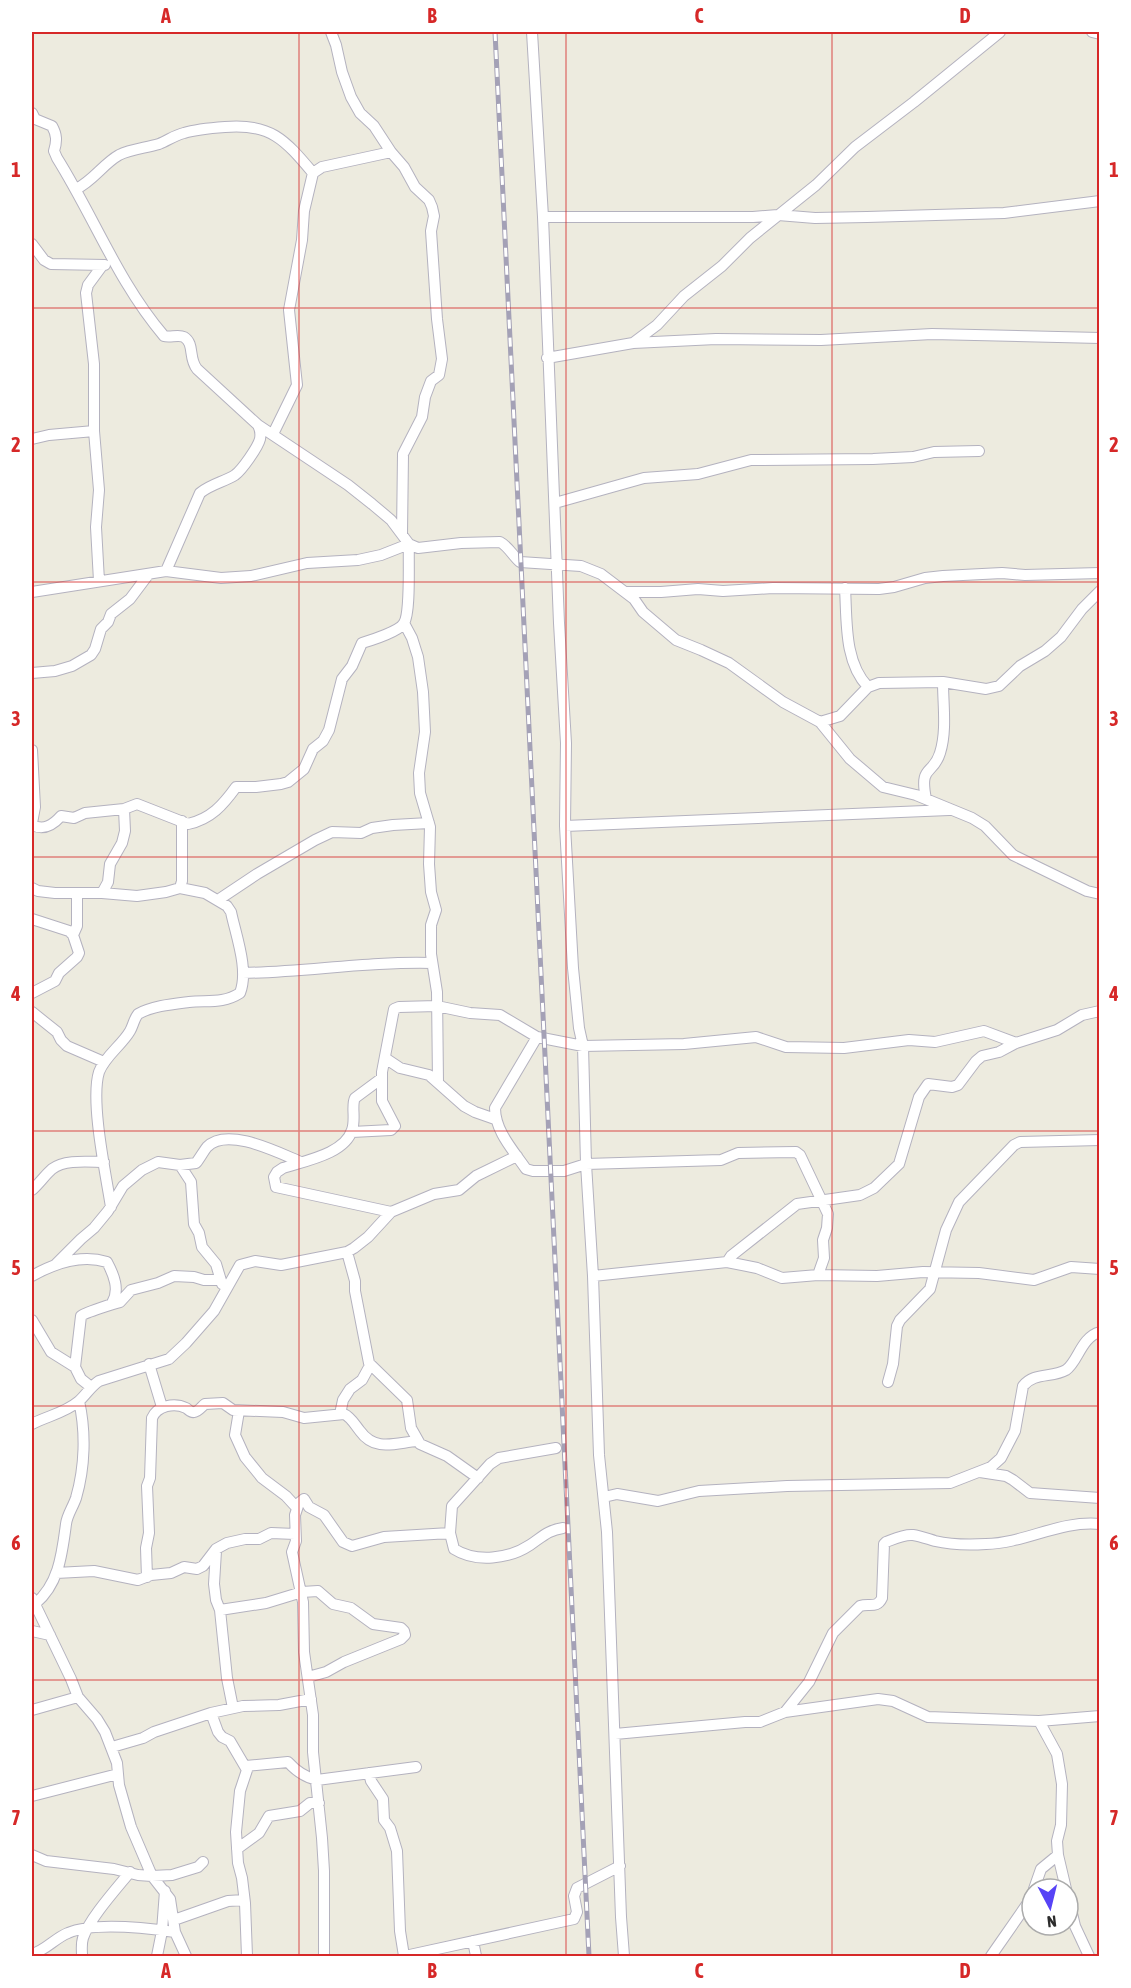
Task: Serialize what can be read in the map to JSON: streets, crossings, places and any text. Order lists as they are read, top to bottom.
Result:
{
  "north": "bottom",
  "grid": {
    "columns": [
      "A",
      "B",
      "C",
      "D"
    ],
    "rows": [
      "1",
      "2",
      "3",
      "4",
      "5",
      "6",
      "7"
    ]
  }
}
